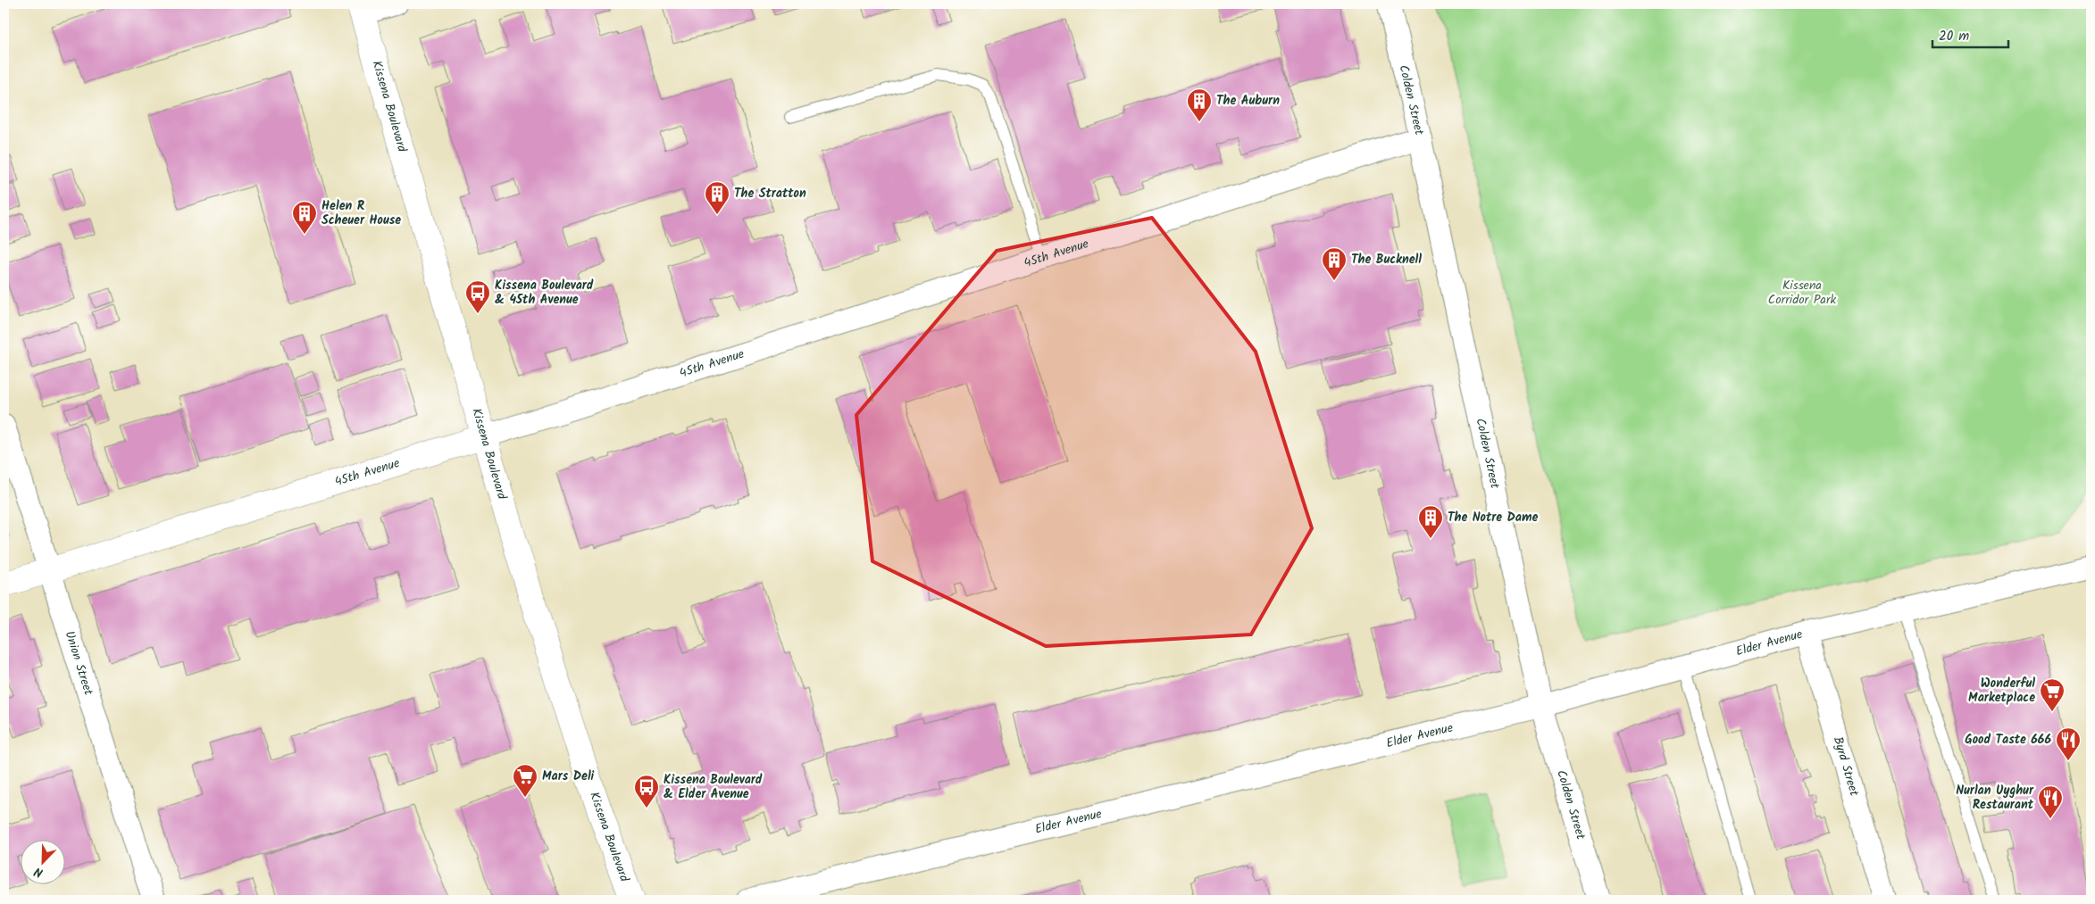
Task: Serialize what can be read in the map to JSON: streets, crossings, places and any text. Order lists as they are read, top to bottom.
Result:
{
  "streets": {
    "main road": ["Kissena Boulevard", "45th Avenue"],
    "street": [
      "Colden Street",
      "Elder Avenue",
      "Union Street",
      "Byrd Street"
    ]
  },
  "crossings": [
    ["Colden Street", "45th Avenue"],
    ["Colden Street", "Elder Avenue"],
    ["Kissena Boulevard", "45th Avenue"],
    ["45th Avenue", "Union Street"],
    ["Elder Avenue", "Byrd Street"]
  ],
  "parks": ["Kissena Corridor Park"],
  "places": {
    "building": [
      "The Auburn",
      "The Stratton",
      "Helen R Scheuer House",
      "The Bucknell",
      "The Notre Dame"
    ],
    "bus stop": ["Kissena Boulevard & 45th Avenue", "Kissena Boulevard & Elder Avenue"],
    "supermarket": ["Wonderful Marketplace", "Mars Deli"],
    "restaurant": ["Good Taste 666", "Nurlan Uyghur Restaurant"]
  },
  "scale_bar": "20 m",
  "north": "bottom left"
}
